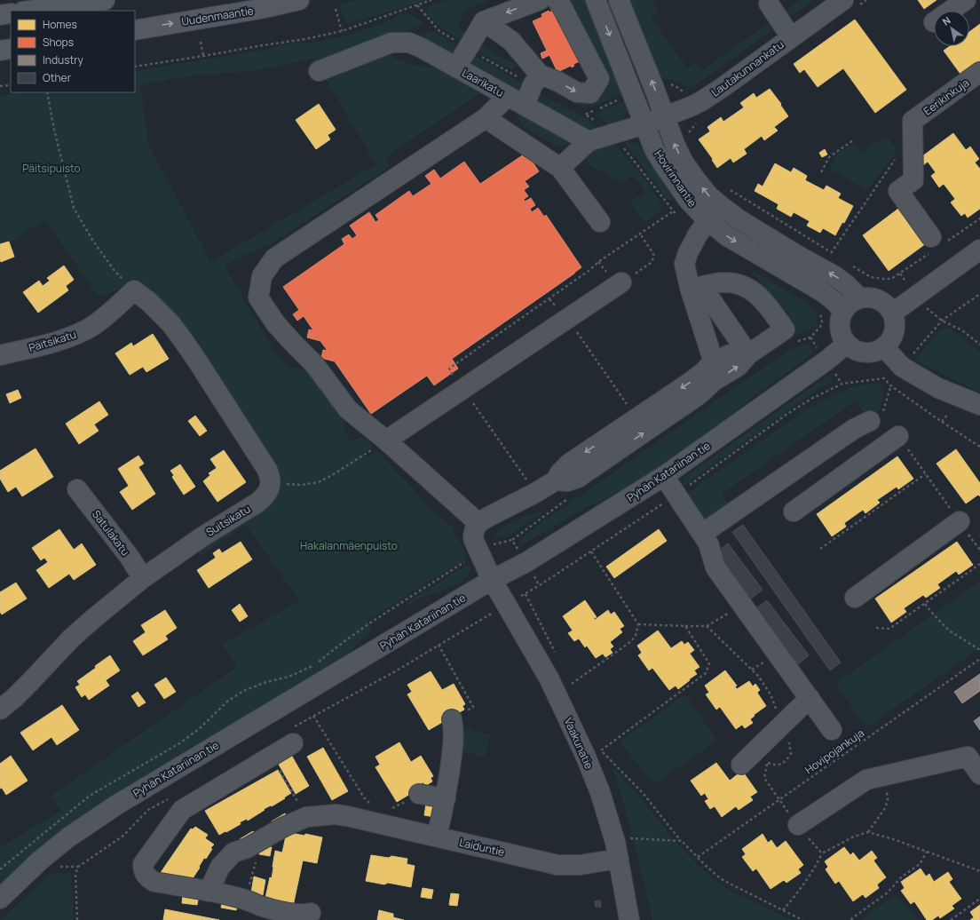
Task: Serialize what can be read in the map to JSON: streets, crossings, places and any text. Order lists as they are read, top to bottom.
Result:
{
  "streets": {
    "main road": ["Uudenmaantie"],
    "street": [
      "Lautakunnankatu",
      "Laarikatu",
      "Eerikinkuja",
      "Hovirinnantie",
      "Päitsikatu",
      "Pyhän Katariinan tie",
      "Suitsikatu",
      "Satulakatu",
      "Vaakunatie",
      "Laiduntie"
    ],
    "path": ["Hovipojankuja"]
  },
  "crossings": [
    ["Lautakunnankatu", "Hovirinnantie"],
    ["Hovirinnantie", "Pyhän Katariinan tie"],
    ["Pyhän Katariinan tie", "Vaakunatie"],
    ["Suitsikatu", "Satulakatu"],
    ["Vaakunatie", "Laiduntie"]
  ],
  "one_way": ["Uudenmaantie"],
  "parks": ["Päitsipuisto", "Hakalanmäenpuisto"],
  "legend": [
    "Homes",
    "Shops",
    "Industry",
    "Other"
  ],
  "north": "top left"
}
